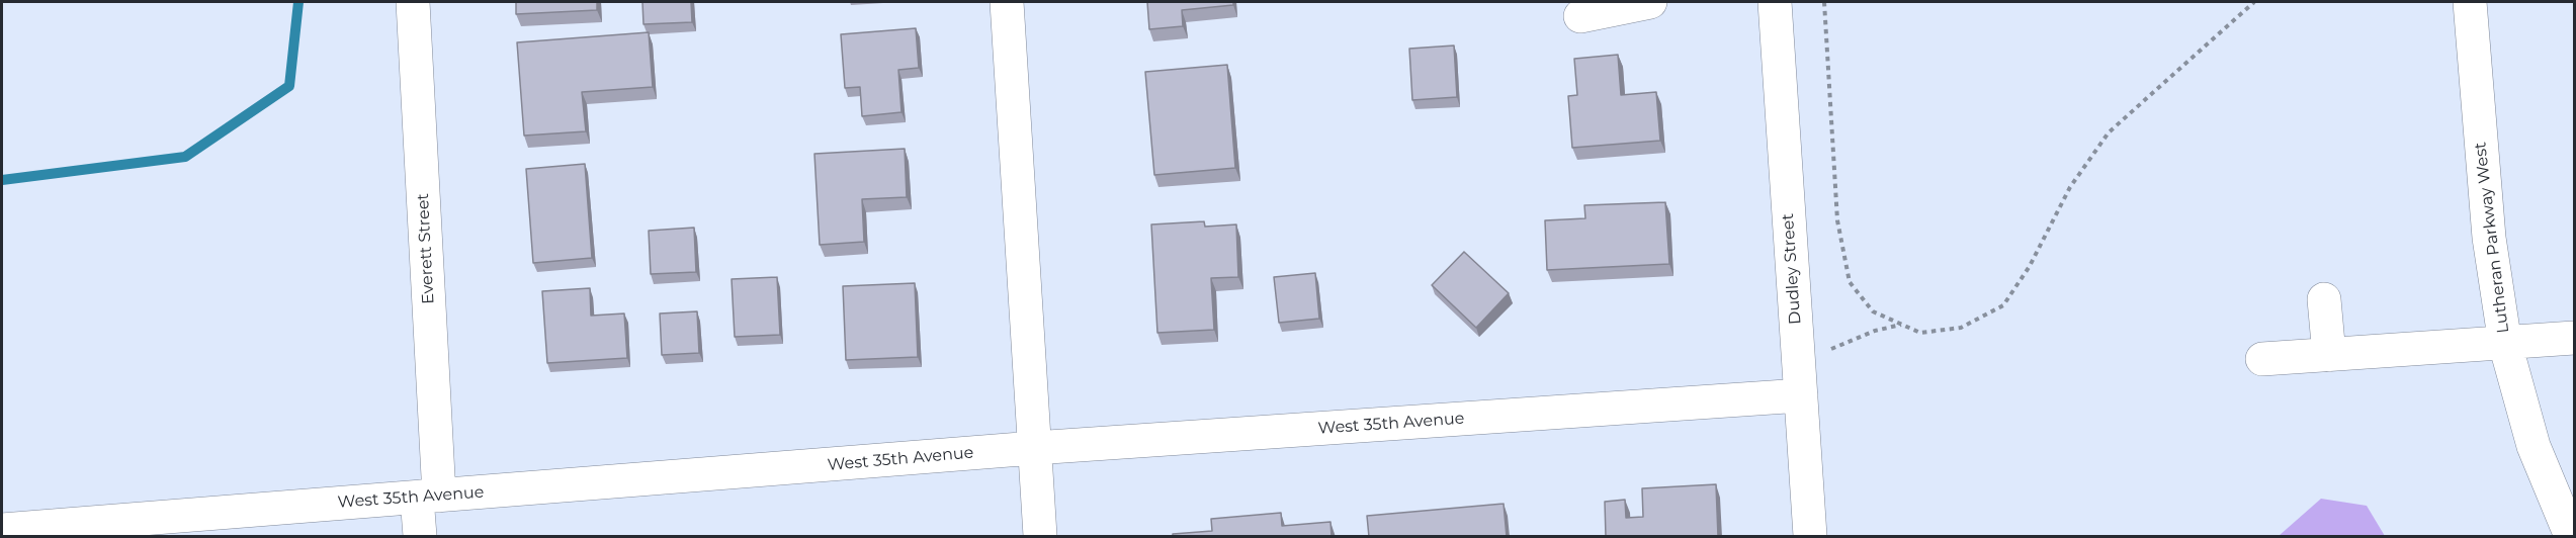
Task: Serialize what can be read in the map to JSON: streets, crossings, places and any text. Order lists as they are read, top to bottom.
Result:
{
  "streets": {
    "street": [
      "Lutheran Parkway West",
      "Everett Street",
      "Dudley Street",
      "West 35th Avenue"
    ]
  },
  "crossings": [
    ["Everett Street", "West 35th Avenue"],
    ["Dudley Street", "West 35th Avenue"]
  ]
}
